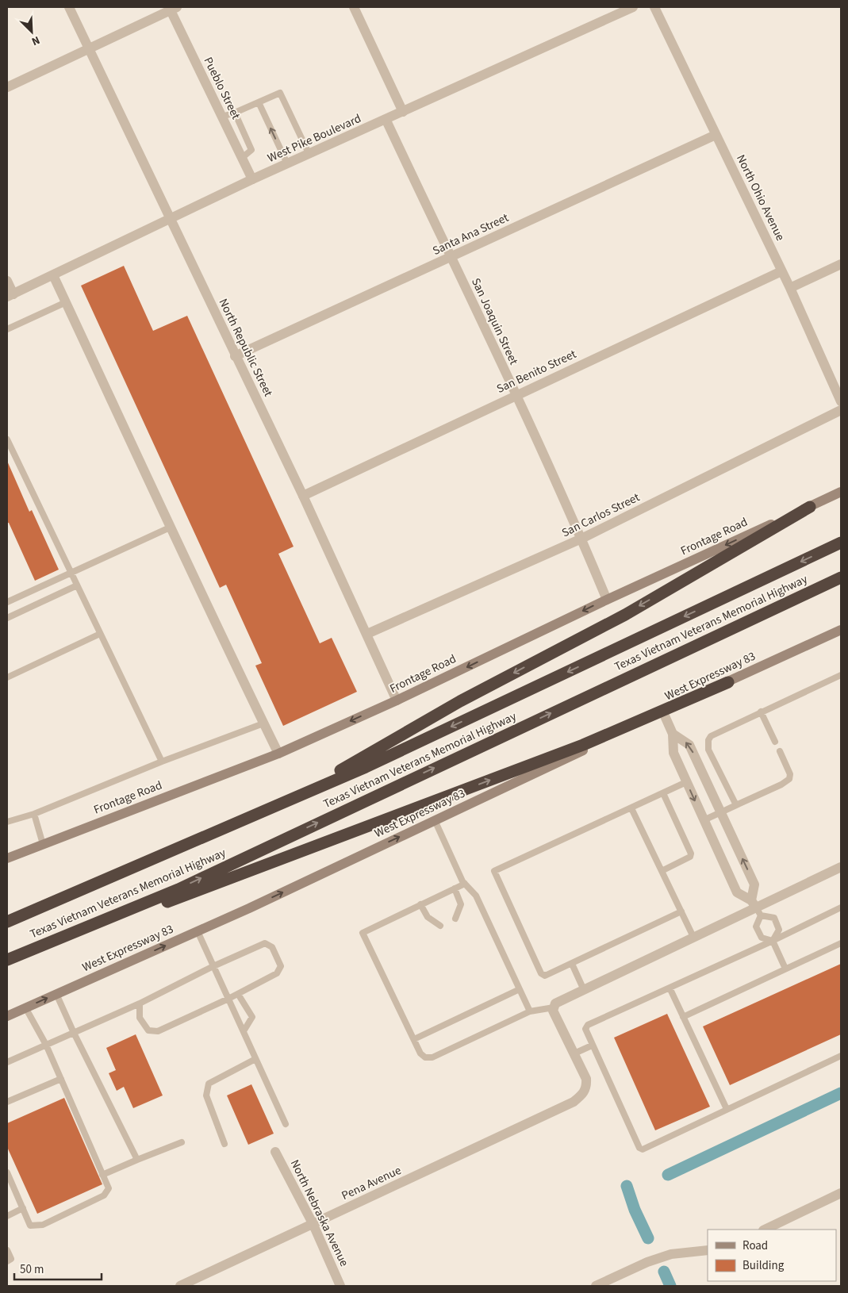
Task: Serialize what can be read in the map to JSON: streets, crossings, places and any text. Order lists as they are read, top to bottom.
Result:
{
  "streets": {
    "highway": ["Texas Vietnam Veterans Memorial Highway"],
    "main road": ["Frontage Road", "West Expressway 83"],
    "street": [
      "Pueblo Street",
      "West Pike Boulevard",
      "North Ohio Avenue",
      "Santa Ana Street",
      "San Joaquin Street",
      "North Republic Street",
      "San Benito Street",
      "San Carlos Street",
      "Pena Avenue",
      "North Nebraska Avenue"
    ]
  },
  "crossings": [
    ["Pueblo Street", "West Pike Boulevard"],
    ["West Pike Boulevard", "San Joaquin Street"],
    ["West Pike Boulevard", "North Republic Street"],
    ["North Ohio Avenue", "Santa Ana Street"],
    ["North Ohio Avenue", "San Benito Street"],
    ["Santa Ana Street", "San Joaquin Street"],
    ["Santa Ana Street", "North Republic Street"],
    ["San Joaquin Street", "San Benito Street"],
    ["San Joaquin Street", "San Carlos Street"],
    ["San Joaquin Street", "Frontage Road"],
    ["North Republic Street", "San Benito Street"],
    ["North Republic Street", "San Carlos Street"],
    ["North Republic Street", "Frontage Road"],
    ["Pena Avenue", "North Nebraska Avenue"]
  ],
  "one_way": ["Frontage Road", "West Expressway 83"],
  "legend": ["Road", "Building"],
  "scale_bar": "50 m",
  "north": "bottom right"
}
